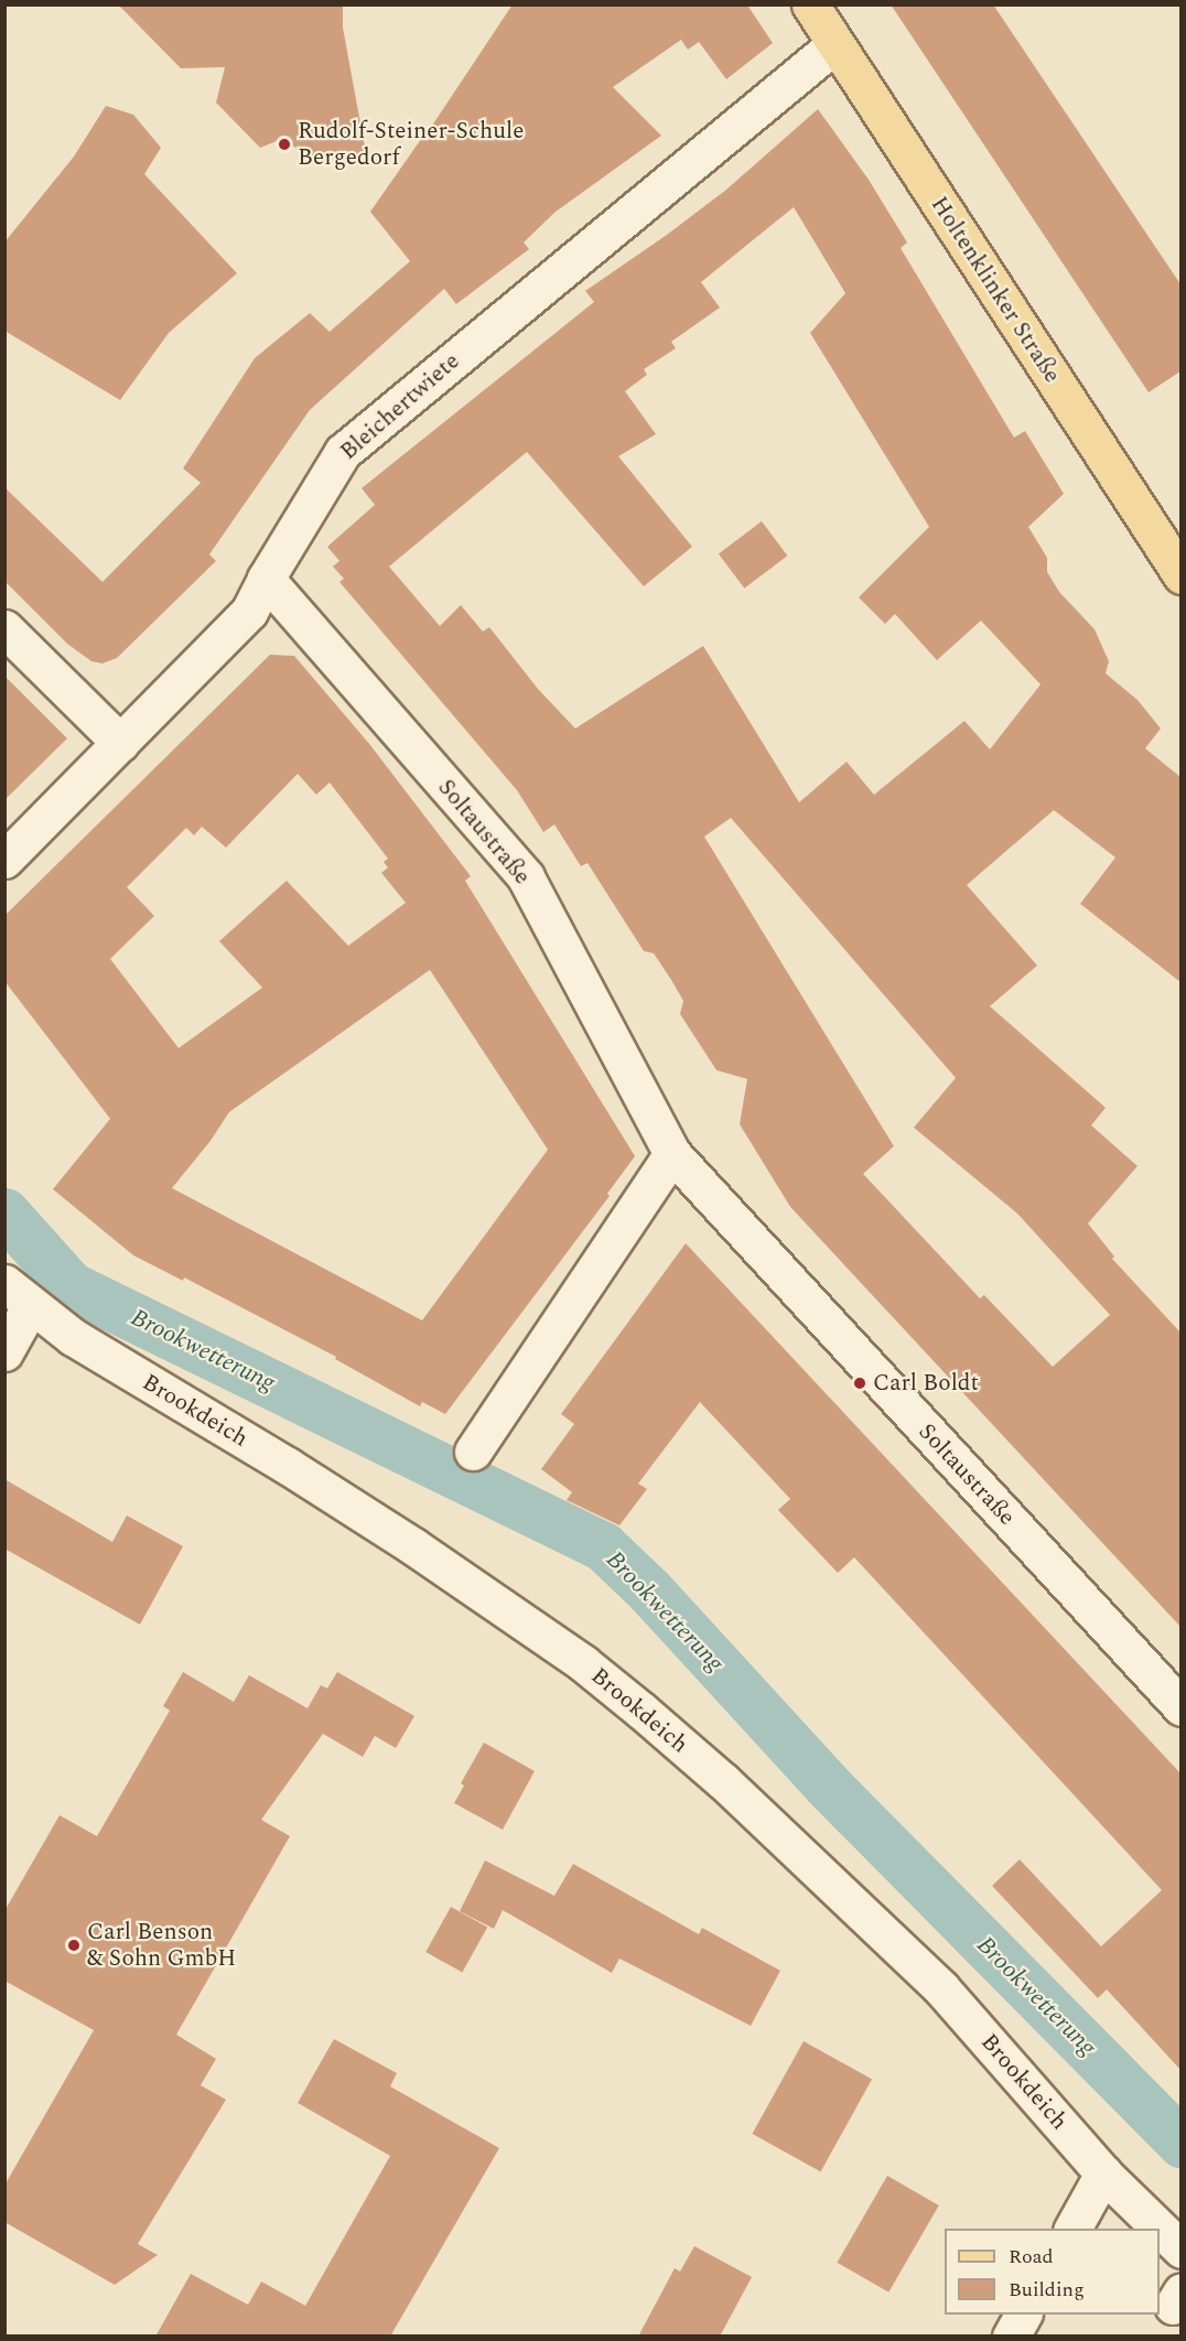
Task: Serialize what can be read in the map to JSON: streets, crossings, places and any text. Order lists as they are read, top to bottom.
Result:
{
  "streets": {
    "main road": ["Holtenklinker Straße"],
    "street": ["Bleichertwiete", "Soltaustraße", "Brookdeich"]
  },
  "crossings": [
    ["Holtenklinker Straße", "Bleichertwiete"],
    ["Bleichertwiete", "Soltaustraße"]
  ],
  "water": ["Brookwetterung"],
  "places": ["Rudolf-Steiner-Schule Bergedorf", "Carl Boldt", "Carl Benson & Sohn GmbH"],
  "legend": ["Road", "Building"]
}
